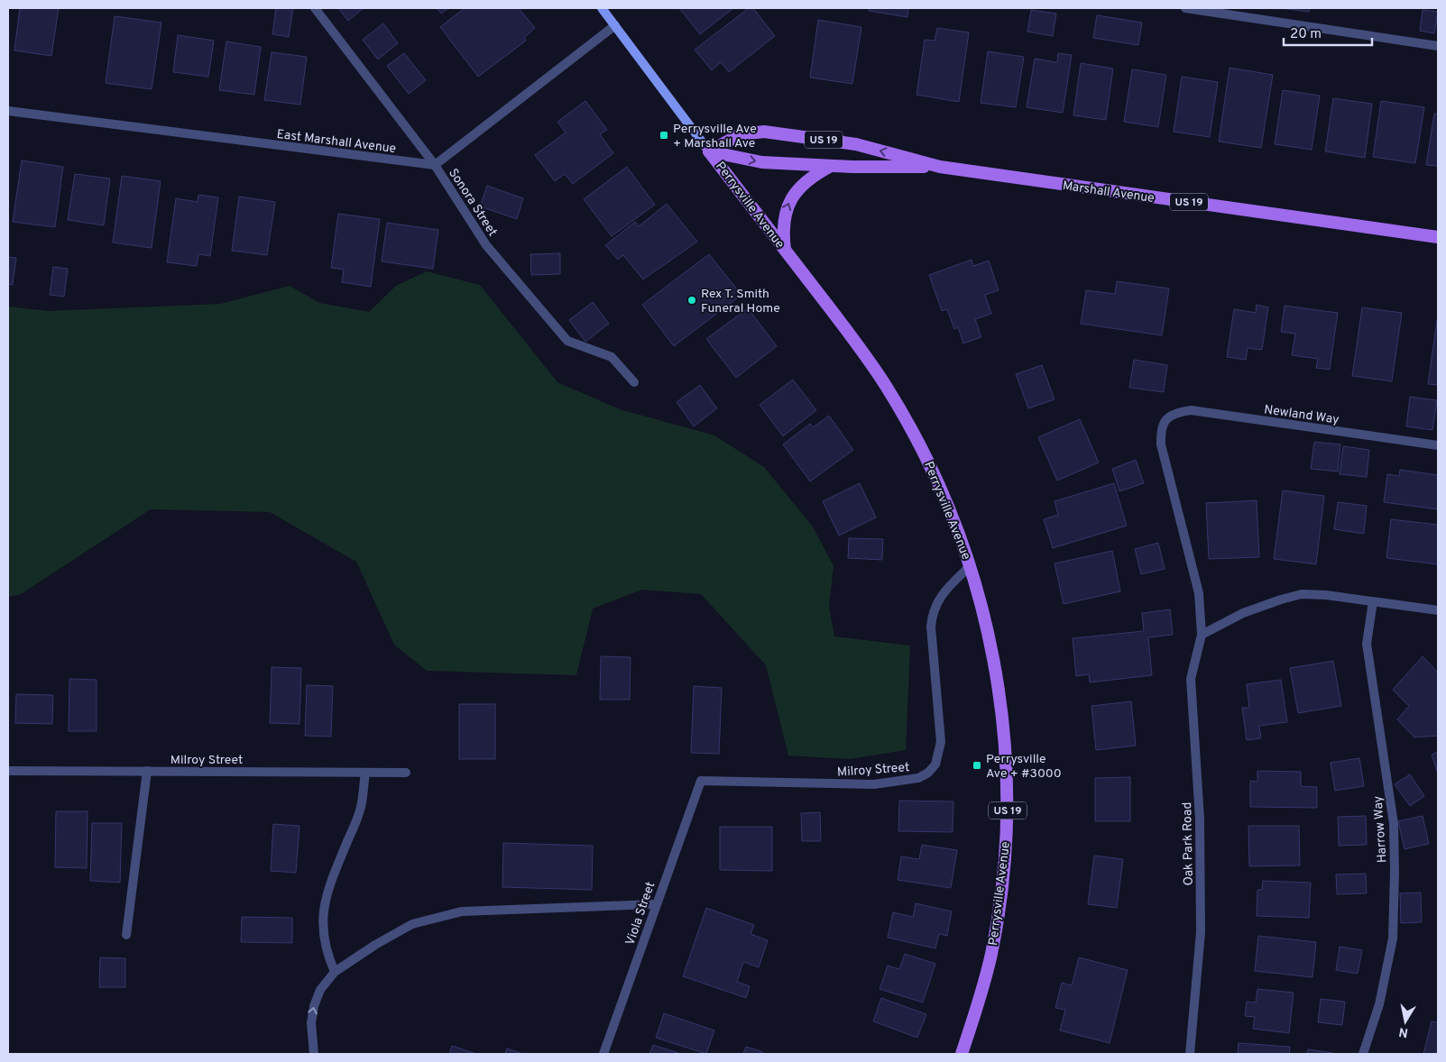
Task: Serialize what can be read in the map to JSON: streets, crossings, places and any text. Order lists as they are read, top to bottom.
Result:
{
  "streets": {
    "main road": ["US 19", "Marshall Avenue", "Perrysville Avenue"],
    "street": [
      "East Marshall Avenue",
      "Sonora Street",
      "Newland Way",
      "Milroy Street",
      "Harrow Way",
      "Oak Park Road",
      "Viola Street"
    ]
  },
  "crossings": [
    ["East Marshall Avenue", "Sonora Street"],
    ["Marshall Avenue", "Perrysville Avenue"],
    ["Perrysville Avenue", "Milroy Street"],
    ["Newland Way", "Oak Park Road"],
    ["Milroy Street", "Viola Street"]
  ],
  "places": {
    "transit": ["Perrysville Ave + Marshall Ave", "Perrysville Ave + #3000"],
    "other": ["Rex T. Smith Funeral Home"]
  },
  "scale_bar": "20 m",
  "north": "bottom"
}
